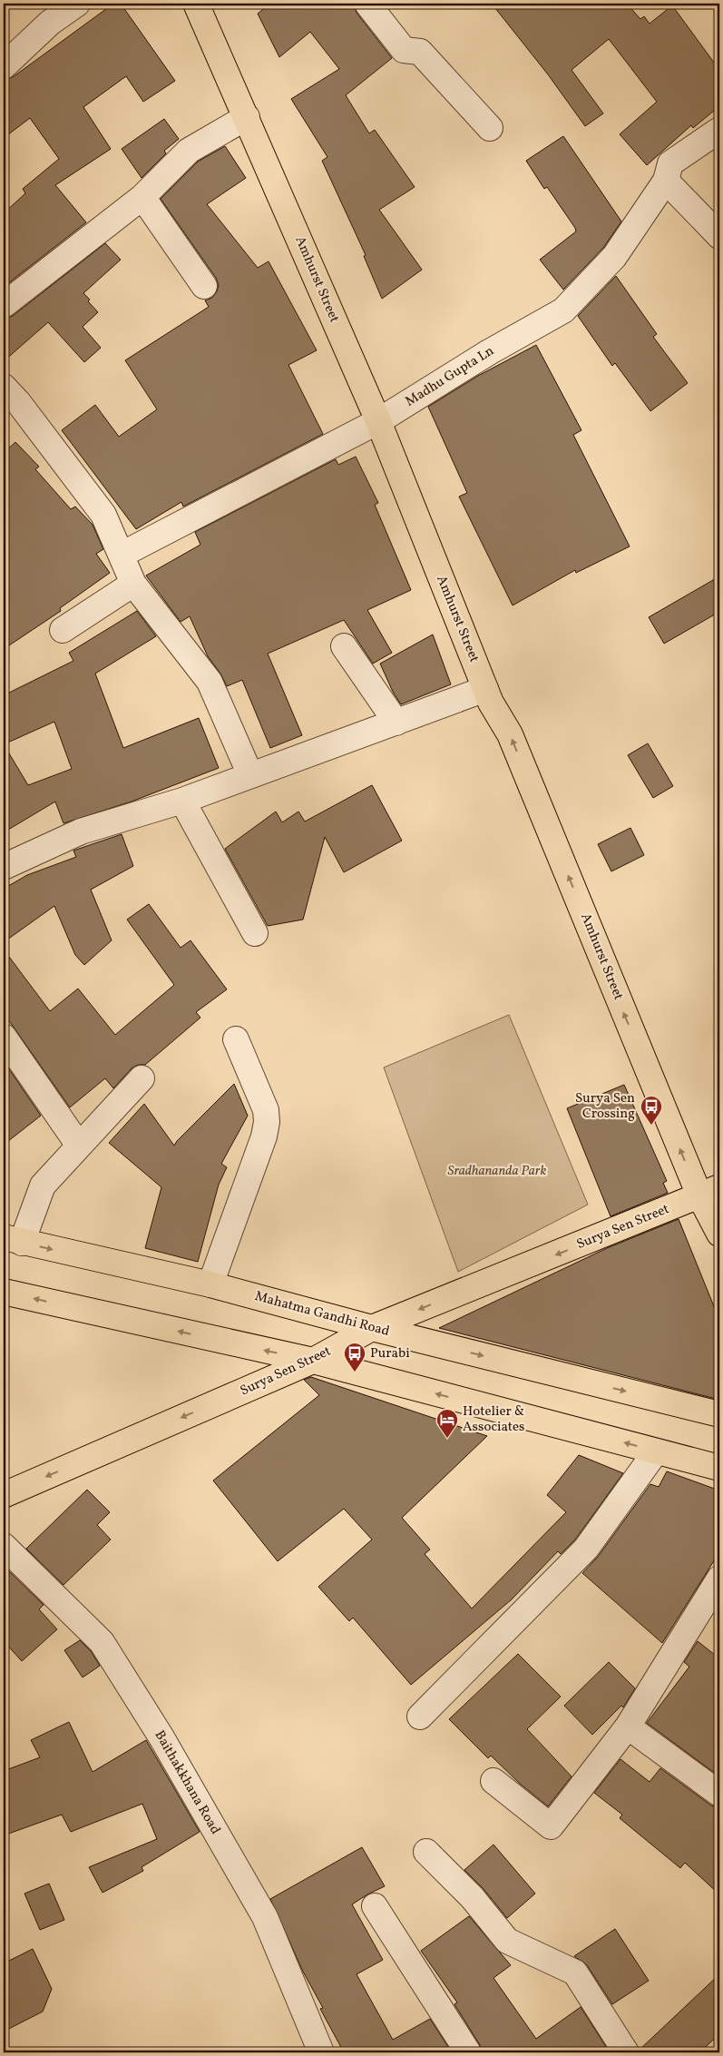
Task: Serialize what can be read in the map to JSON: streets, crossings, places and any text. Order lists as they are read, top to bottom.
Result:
{
  "streets": {
    "main road": ["Amhurst Street", "Surya Sen Street", "Mahatma Gandhi Road"],
    "street": ["Madhu Gupta Ln", "Baithakkhana Road"]
  },
  "crossings": [
    ["Amhurst Street", "Madhu Gupta Ln"],
    ["Amhurst Street", "Surya Sen Street"],
    ["Surya Sen Street", "Mahatma Gandhi Road"]
  ],
  "one_way": ["Amhurst Street", "Surya Sen Street"],
  "parks": ["Sradhananda Park"],
  "places": {
    "bus stop": ["Surya Sen Crossing", "Purabi"],
    "hotel": ["Hotelier & Associates"]
  }
}
